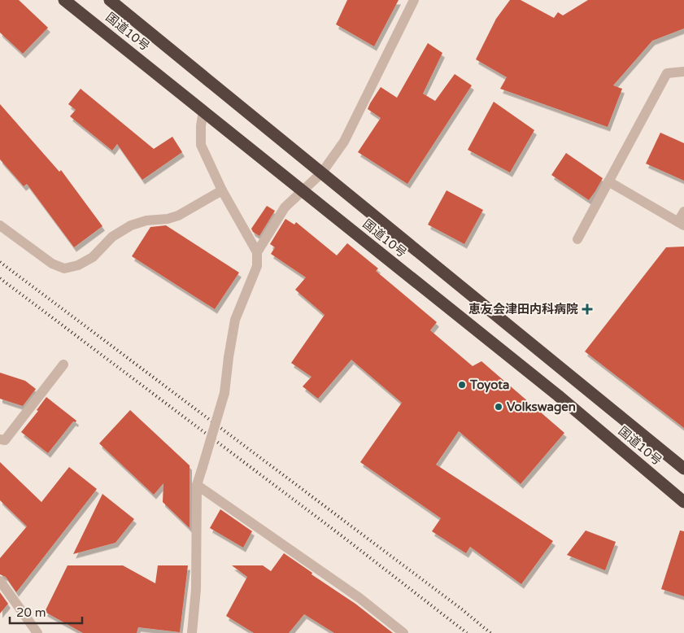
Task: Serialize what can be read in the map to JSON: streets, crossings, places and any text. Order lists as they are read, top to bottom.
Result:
{
  "streets": {
    "highway": ["国道10号"]
  },
  "places": {
    "health": ["恵友会津田内科病院"],
    "other": ["Toyota", "Volkswagen"]
  },
  "scale_bar": "20 m"
}
